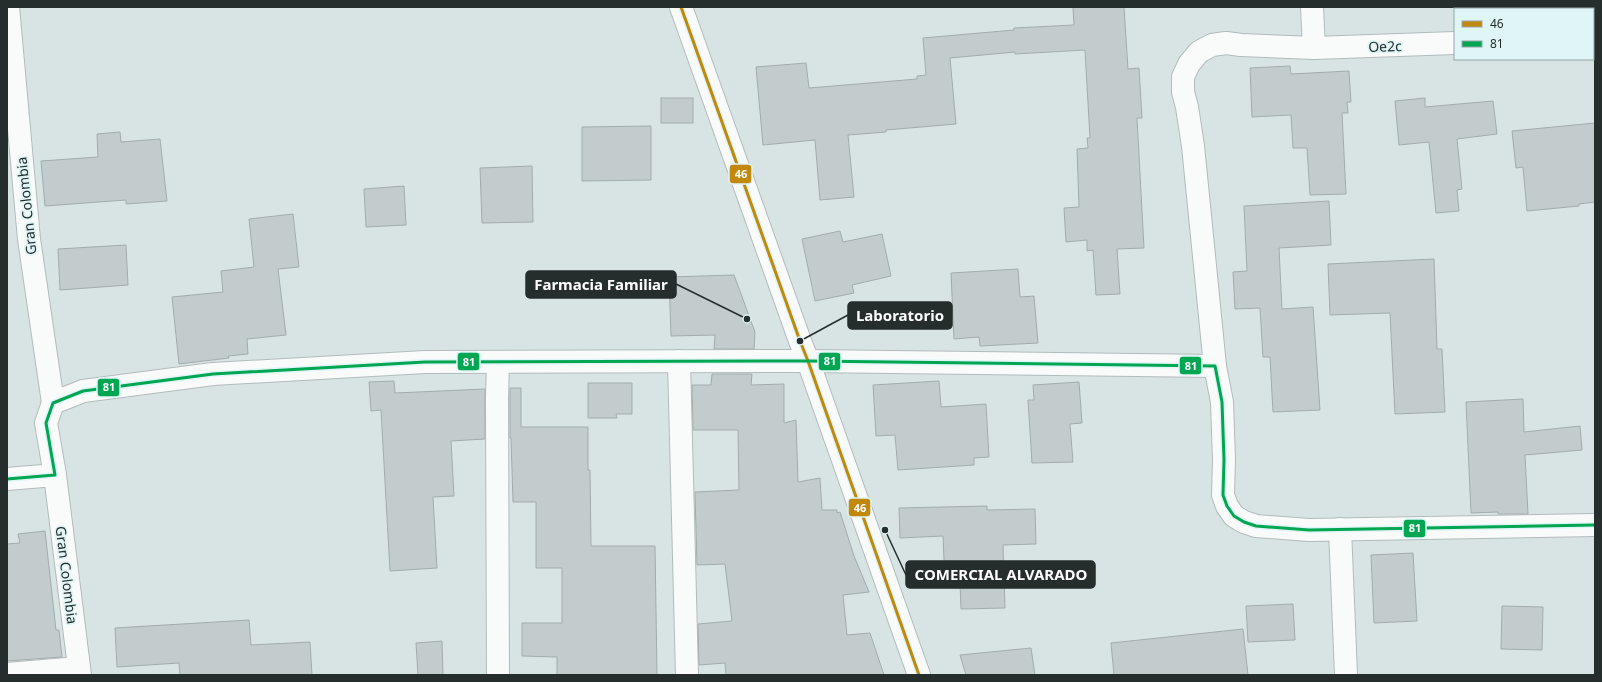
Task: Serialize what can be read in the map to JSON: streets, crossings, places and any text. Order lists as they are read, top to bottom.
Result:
{
  "streets": {
    "street": ["Oe2c", "Gran Colombia"]
  },
  "places": ["Farmacia Familiar", "Laboratorio", "COMERCIAL ALVARADO"],
  "lines": ["transit line 46", "transit line 81"],
  "legend": ["46", "81"]
}
